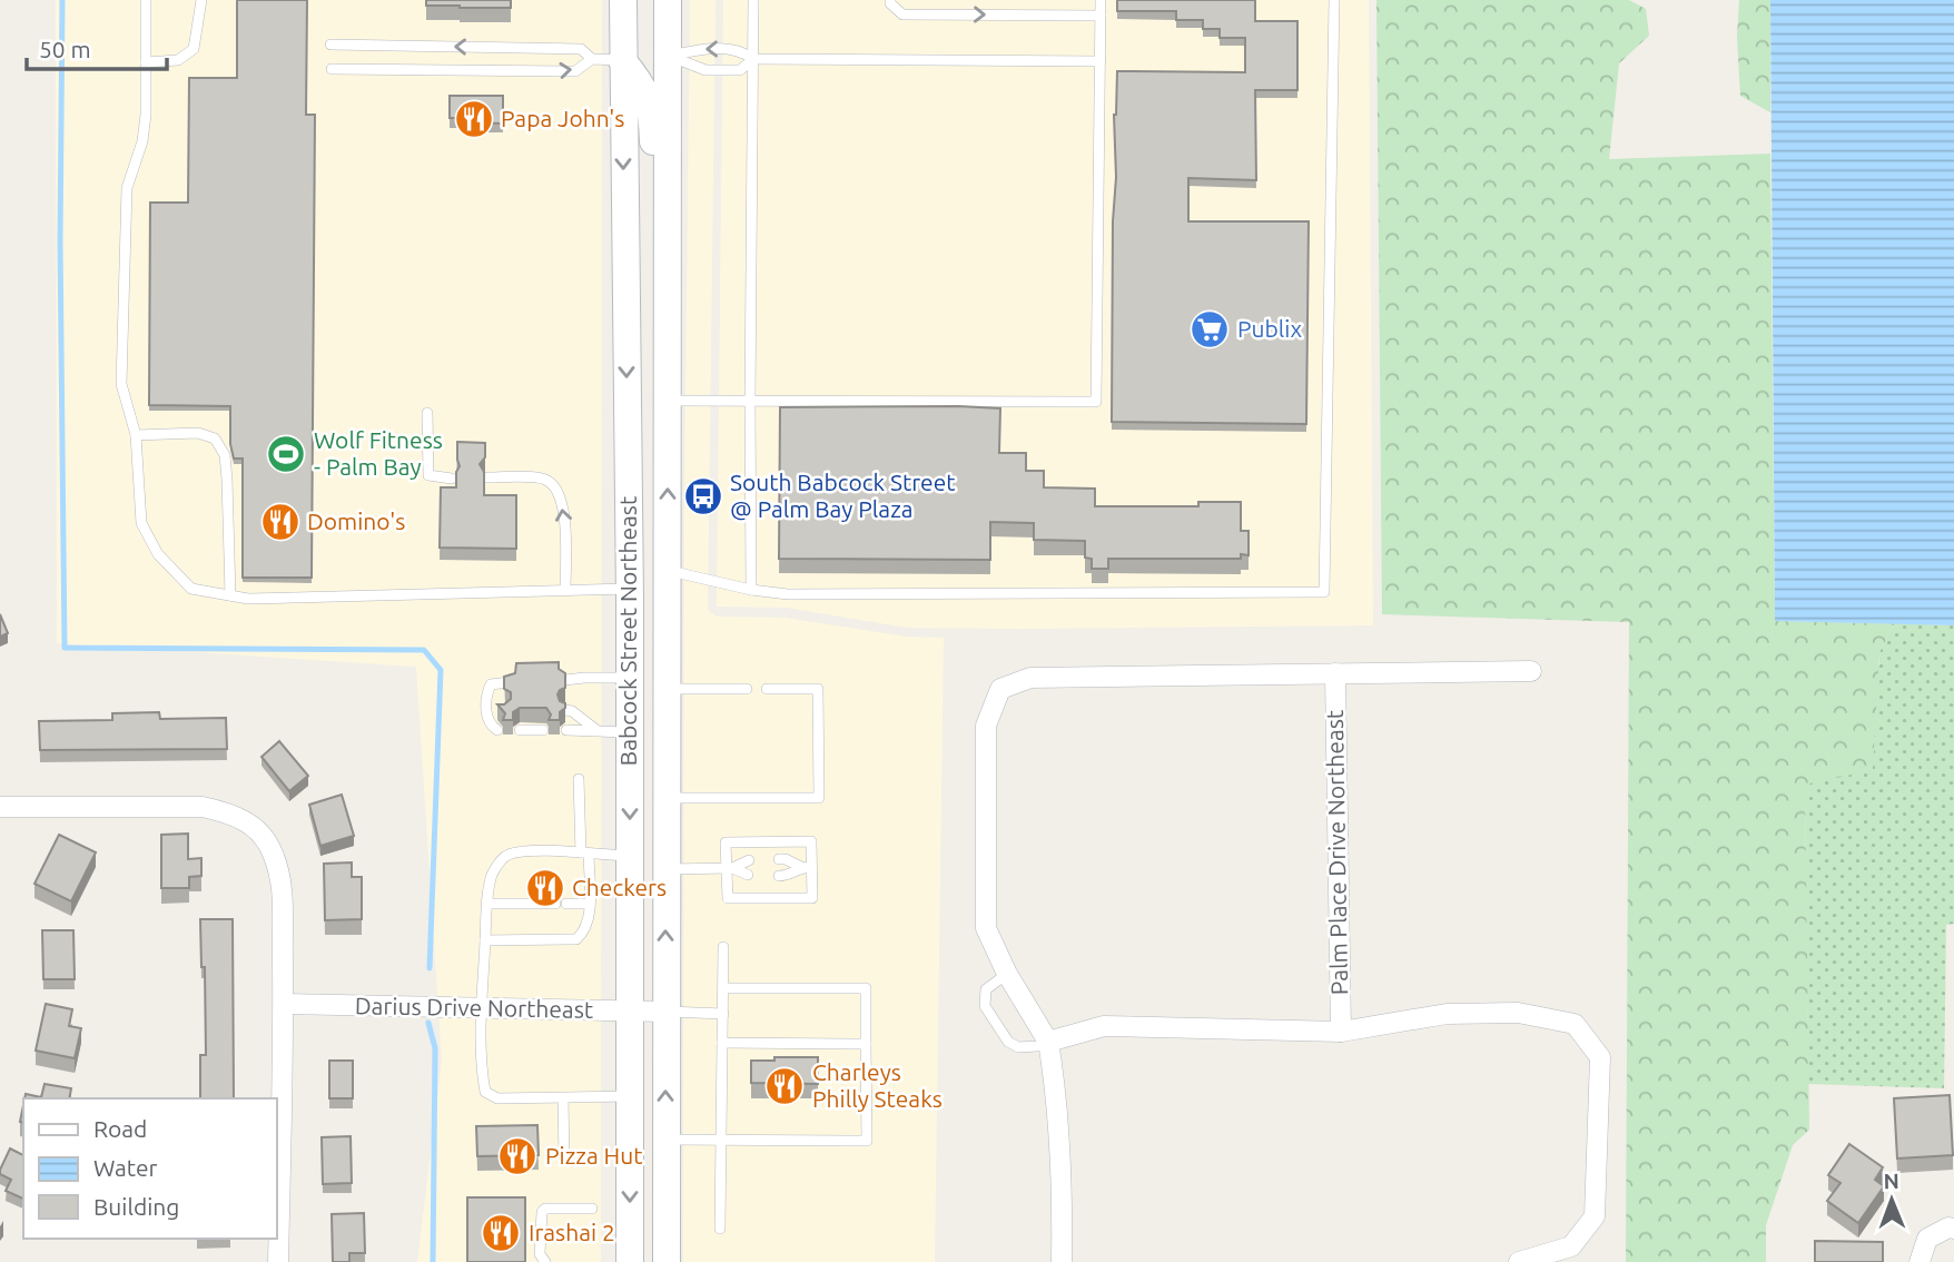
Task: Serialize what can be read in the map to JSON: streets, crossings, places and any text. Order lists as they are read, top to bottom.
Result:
{
  "streets": {
    "main road": ["Babcock Street Northeast"],
    "street": ["Palm Place Drive Northeast", "Darius Drive Northeast"]
  },
  "crossings": [
    ["Babcock Street Northeast", "Darius Drive Northeast"]
  ],
  "places": {
    "restaurant": [
      "Papa John's",
      "Domino's",
      "Checkers",
      "Charleys Philly Steaks",
      "Pizza Hut",
      "Irashai 2"
    ],
    "supermarket": ["Publix"],
    "sports": ["Wolf Fitness - Palm Bay"],
    "bus stop": ["South Babcock Street @ Palm Bay Plaza"]
  },
  "legend": ["Road", "Water", "Building"],
  "scale_bar": "50 m",
  "north": "top"
}
